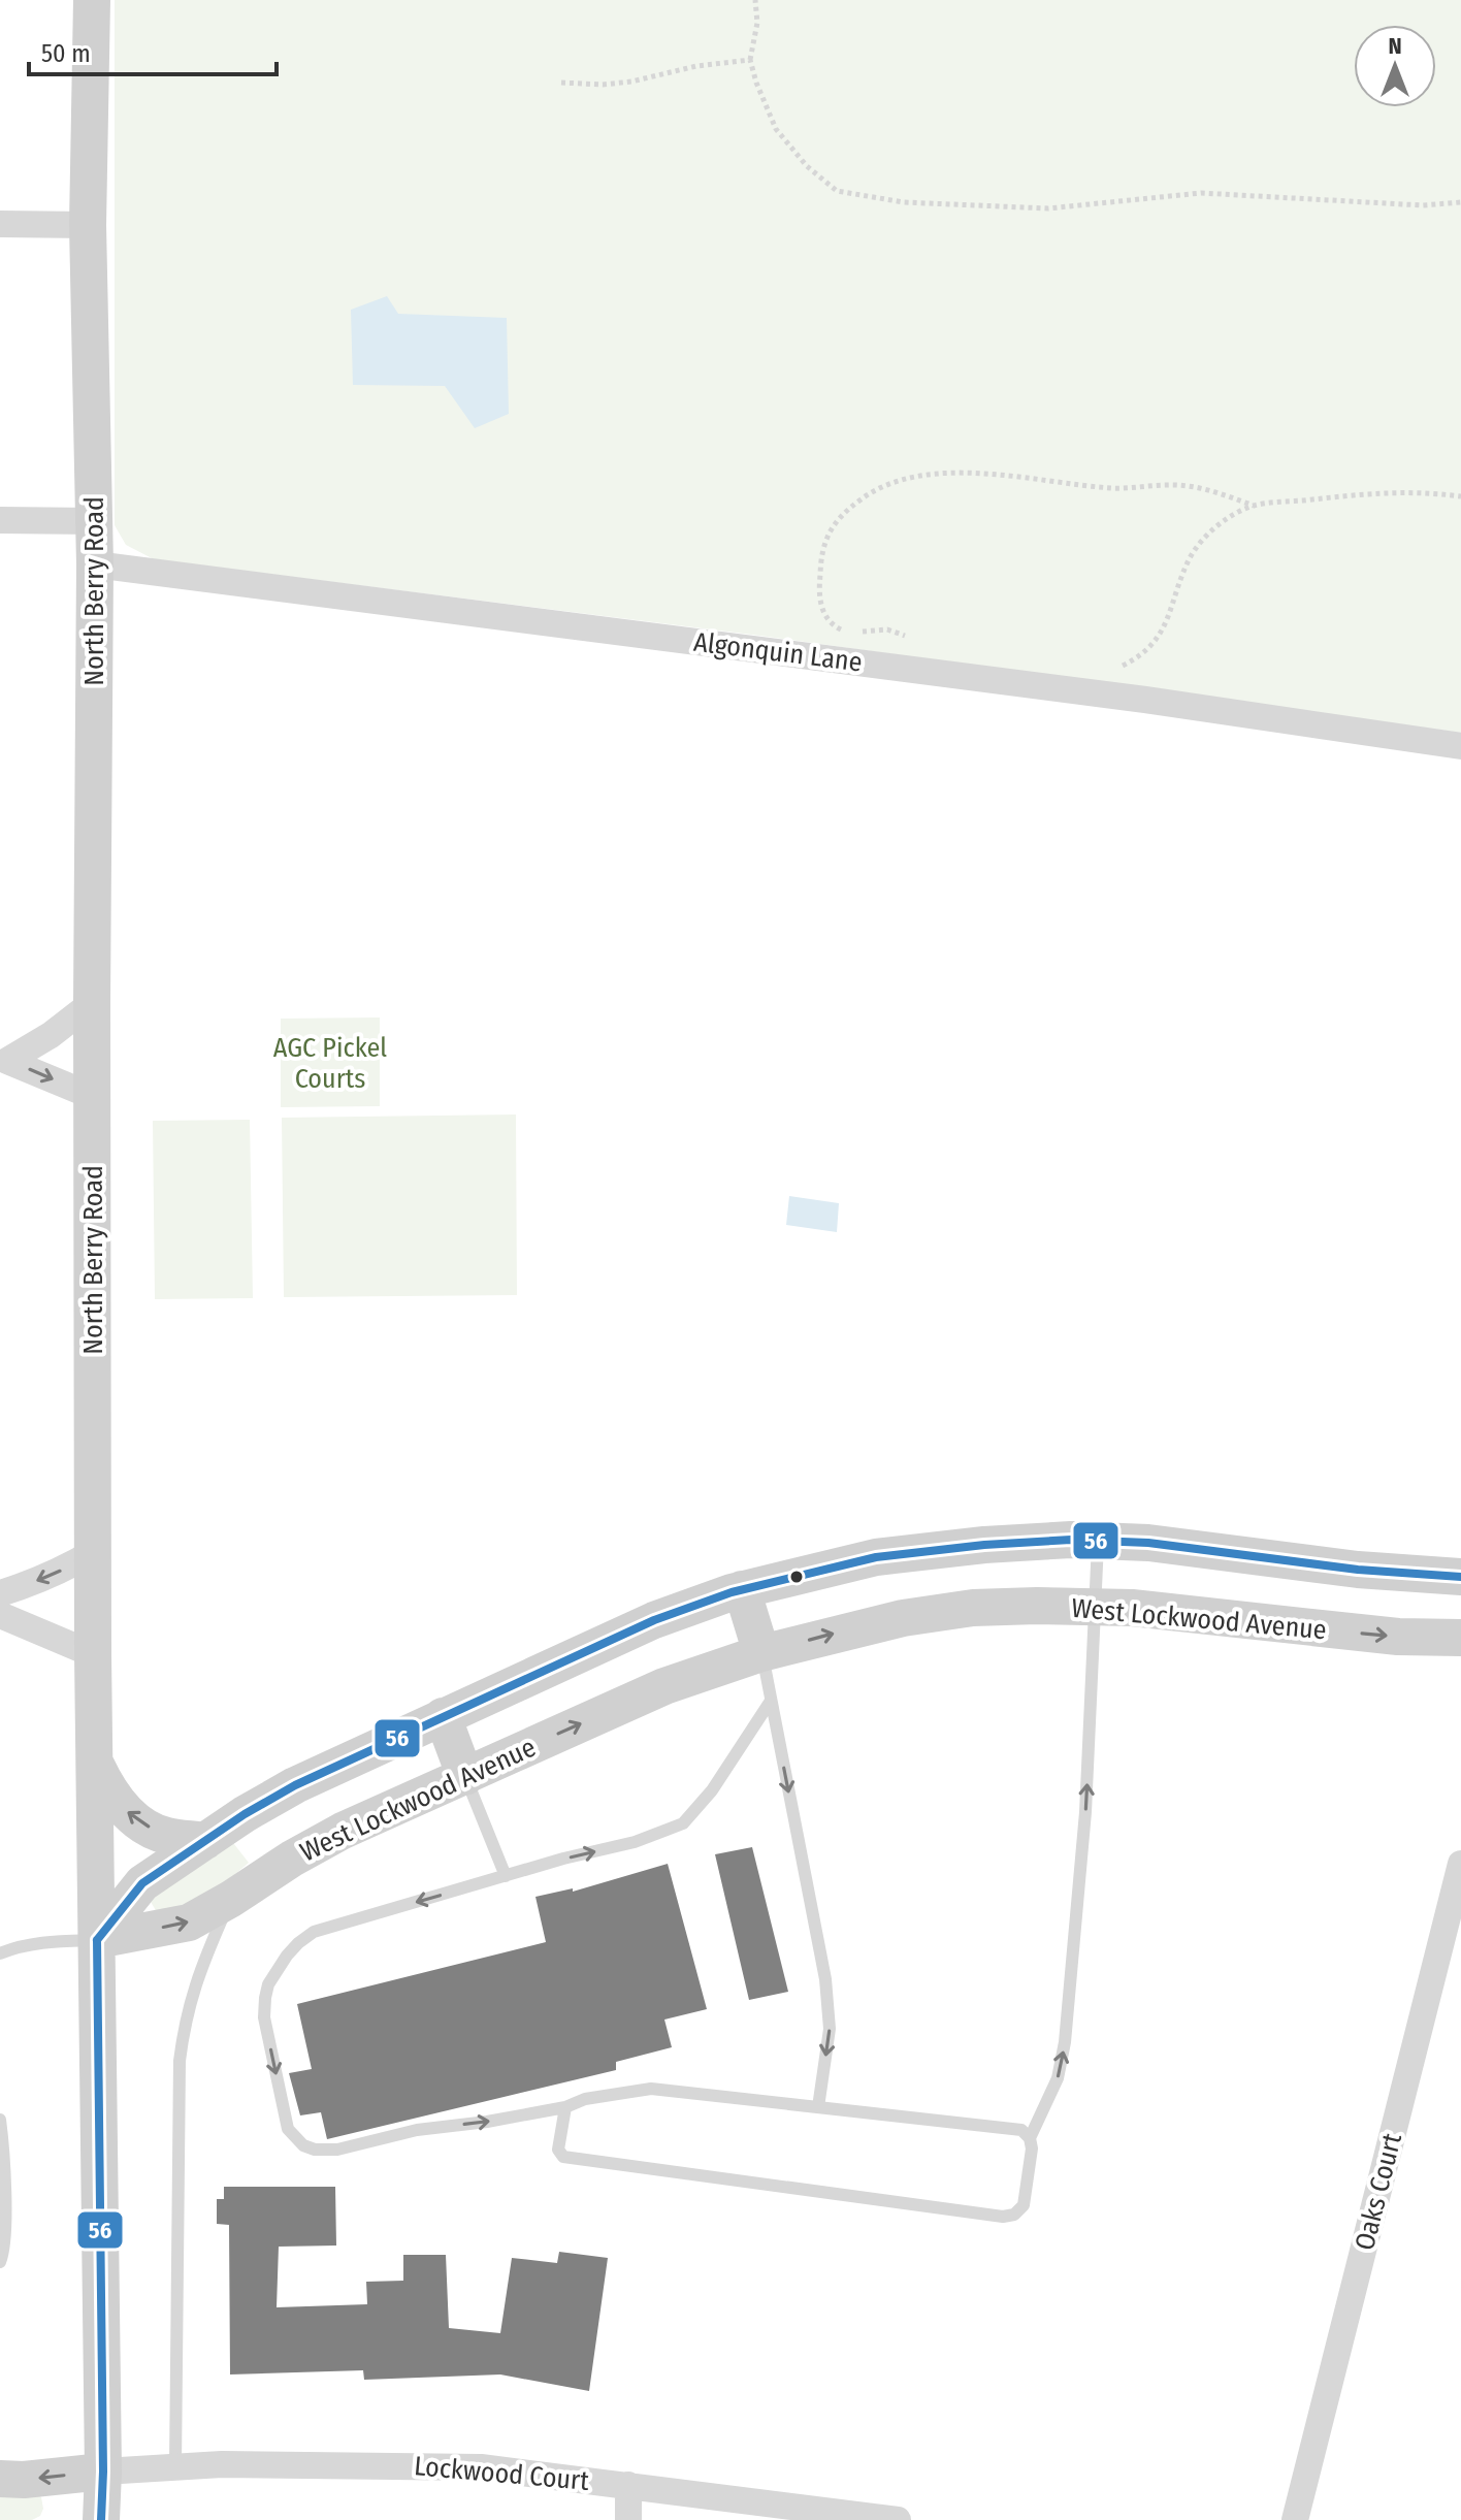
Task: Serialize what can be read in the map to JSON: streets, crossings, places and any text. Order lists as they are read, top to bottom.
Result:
{
  "streets": {
    "main road": ["North Berry Road", "West Lockwood Avenue"],
    "street": ["Algonquin Lane", "Oaks Court", "Lockwood Court"]
  },
  "crossings": [
    ["North Berry Road", "Algonquin Lane"],
    ["North Berry Road", "West Lockwood Avenue"],
    ["North Berry Road", "Lockwood Court"]
  ],
  "parks": ["AGC Pickel Courts"],
  "lines": ["transit line 56"],
  "scale_bar": "50 m",
  "north": "top"
}
